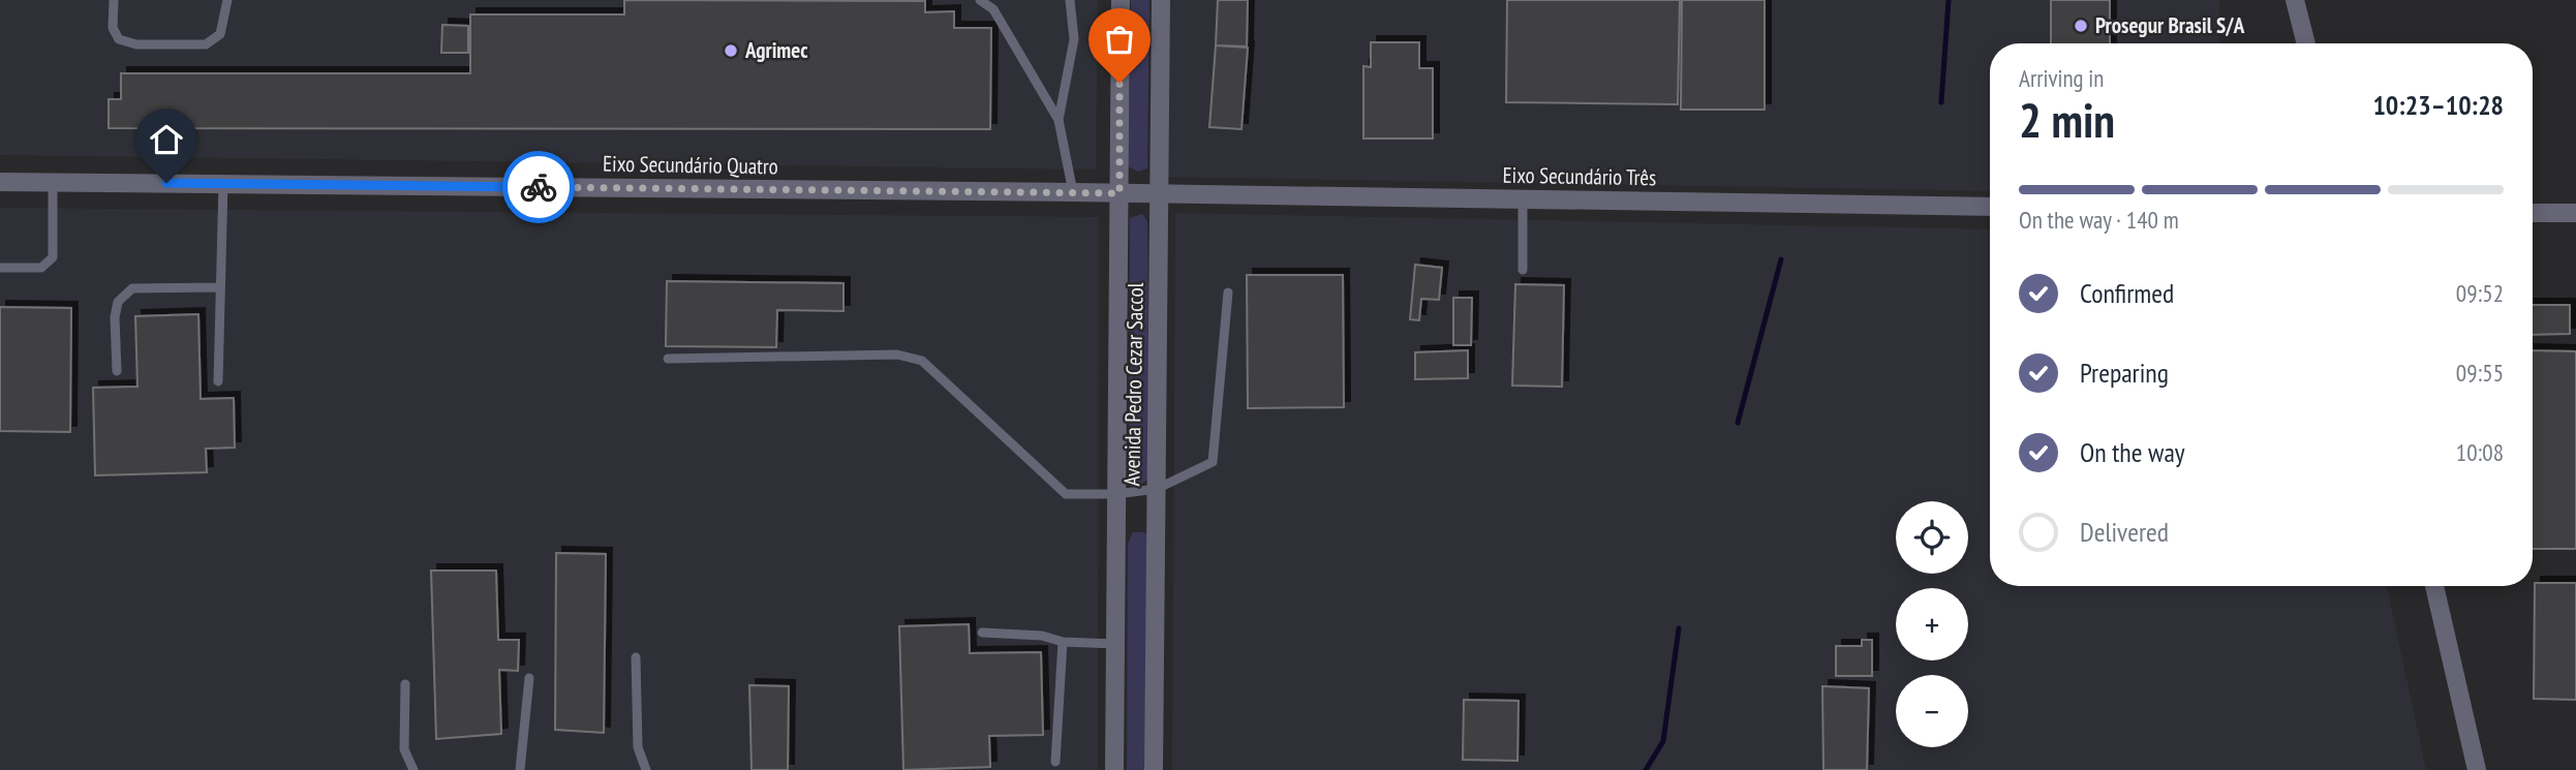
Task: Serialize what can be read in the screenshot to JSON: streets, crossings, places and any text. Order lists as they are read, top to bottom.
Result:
{
  "streets": {
    "street": ["Eixo Secundário Quatro", "Eixo Secundário Três", "Avenida Pedro Cezar Saccol"]
  },
  "crossings": [
    ["Eixo Secundário Quatro", "Eixo Secundário Três"],
    ["Eixo Secundário Quatro", "Avenida Pedro Cezar Saccol"],
    ["Eixo Secundário Três", "Avenida Pedro Cezar Saccol"]
  ],
  "places": ["Prosegur Brasil S/A", "Agrimec"],
  "page": {
    "heading": ["2 min", "Arriving in", "10:23–10:28"],
    "bar": "On the way · 140 m",
    "list": [
      ["Confirmed", "09:52"],
      ["Preparing", "09:55"],
      ["On the way", "10:08"],
      "Delivered"
    ],
    "map_buttons": ["+", "−"]
  }
}
